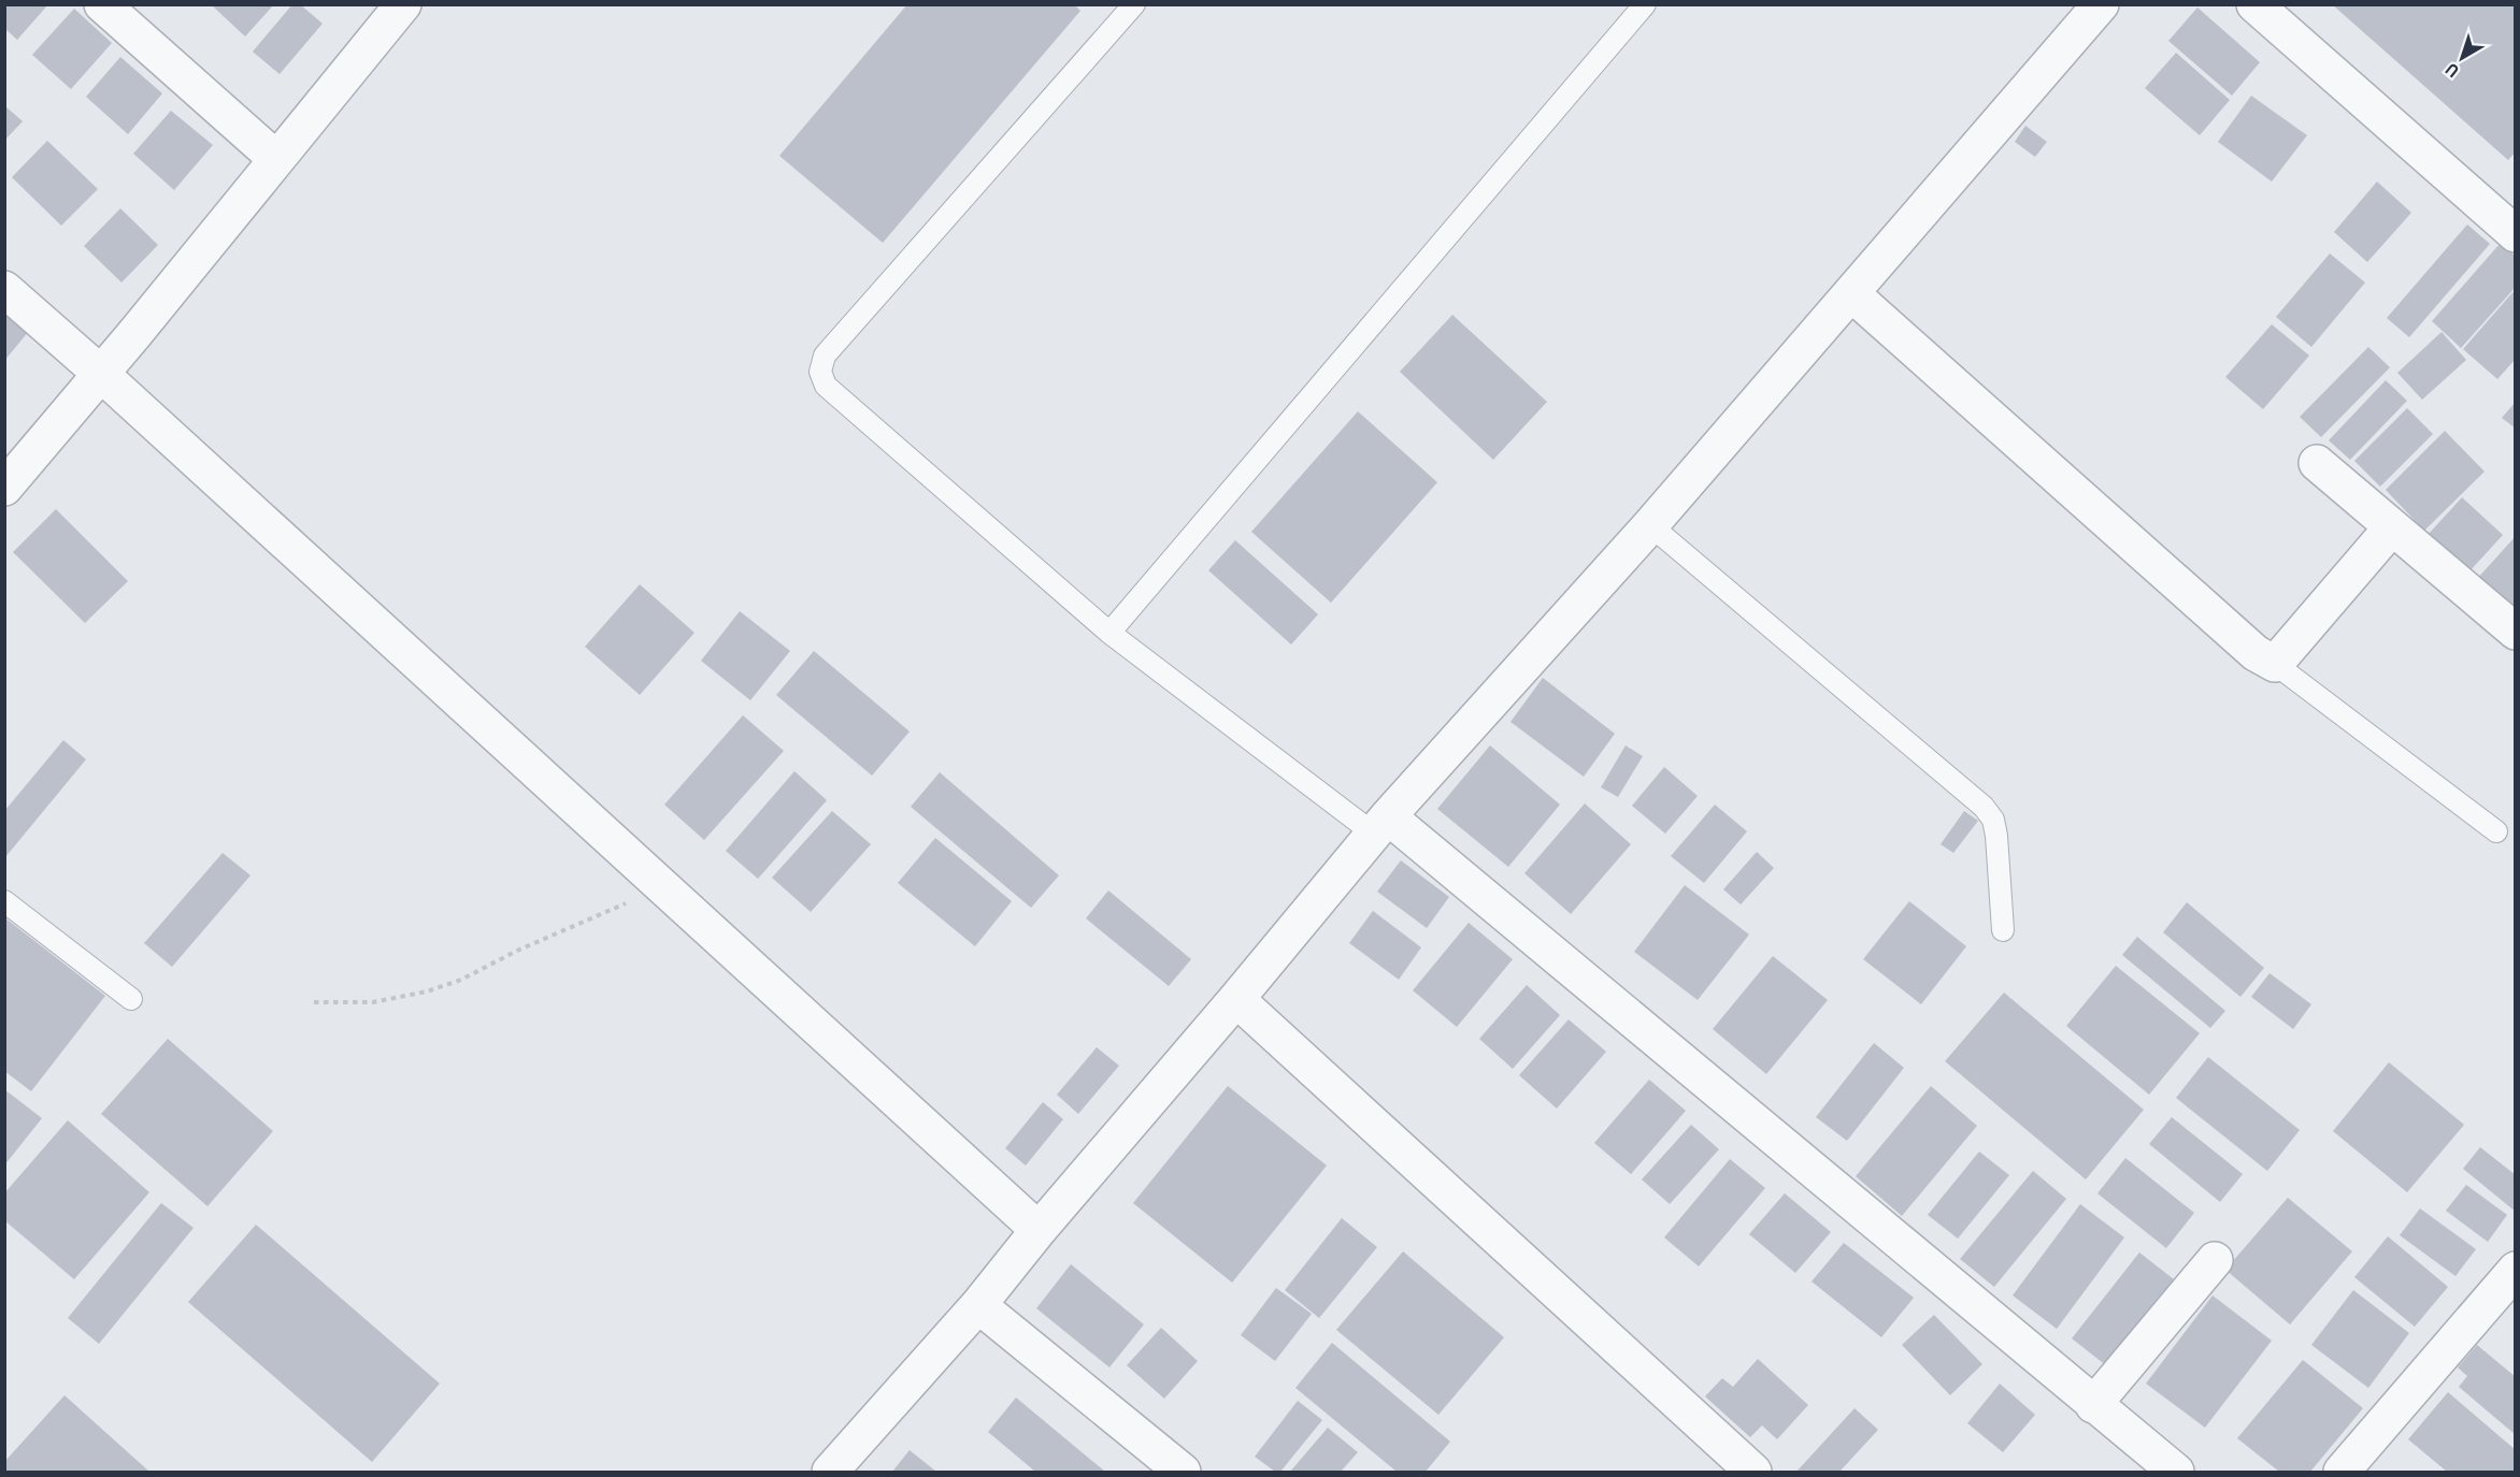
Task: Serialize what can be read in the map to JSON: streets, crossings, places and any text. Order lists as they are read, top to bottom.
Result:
{
  "north": "bottom left"
}
